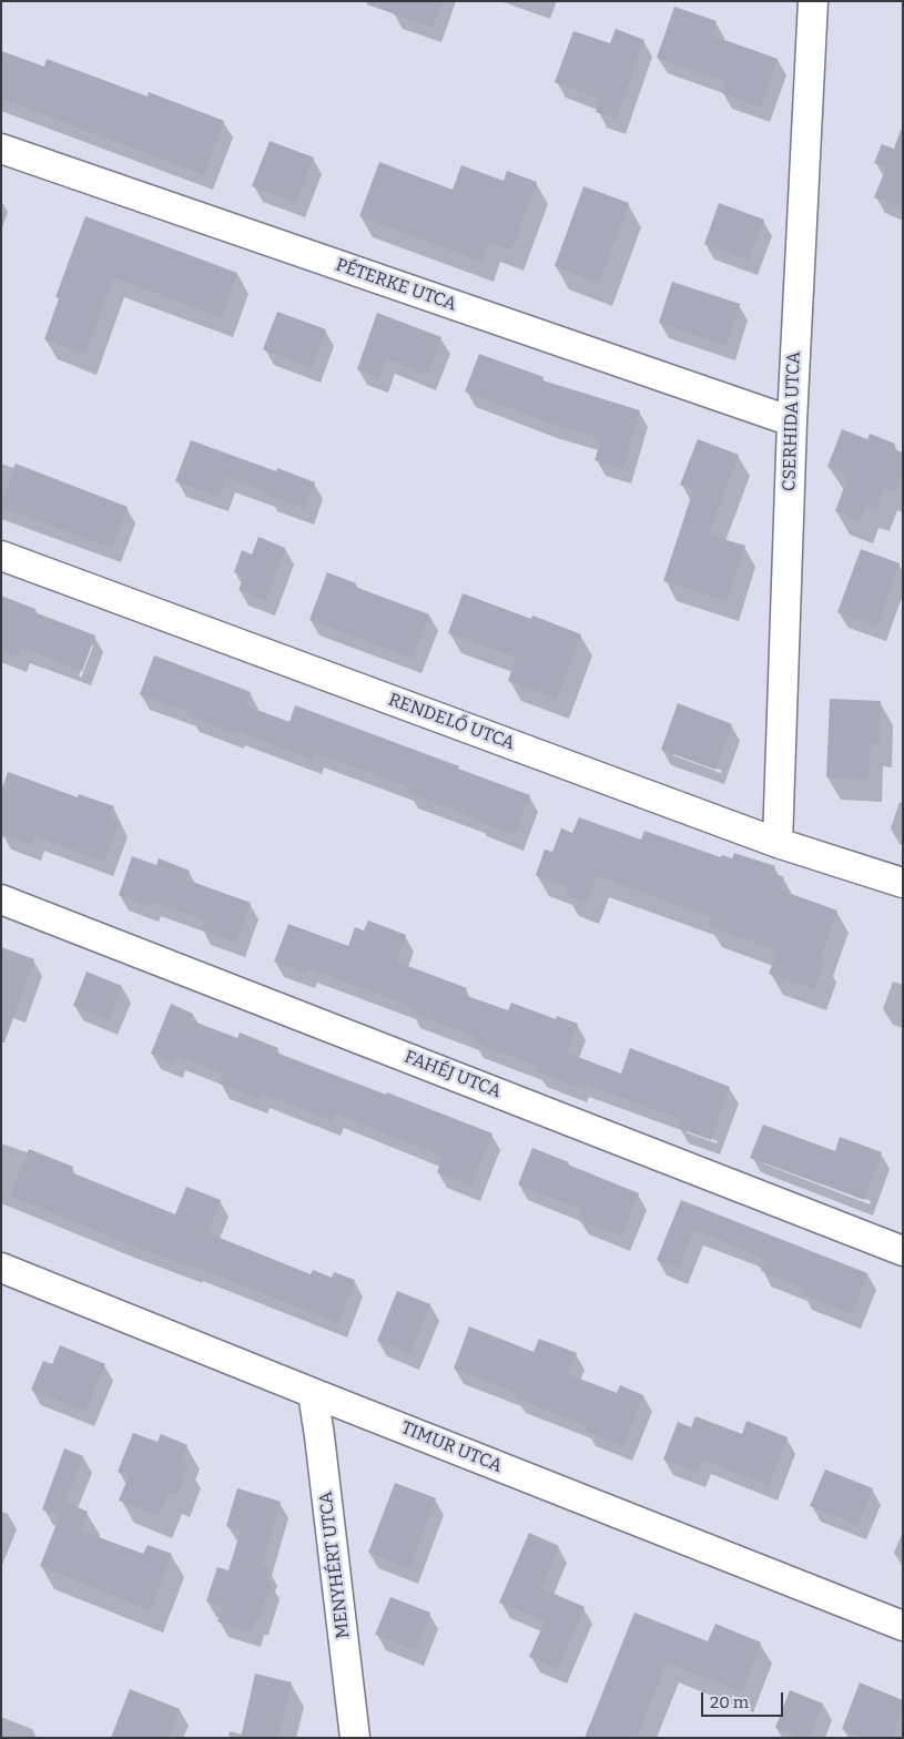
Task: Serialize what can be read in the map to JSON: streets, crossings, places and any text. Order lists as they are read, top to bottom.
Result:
{
  "streets": {
    "street": [
      "PÉTERKE UTCA",
      "CSERHIDA UTCA",
      "RENDELŐ UTCA",
      "FAHÉJ UTCA",
      "TIMUR UTCA",
      "MENYHÉRT UTCA"
    ]
  },
  "crossings": [
    ["PÉTERKE UTCA", "CSERHIDA UTCA"],
    ["CSERHIDA UTCA", "RENDELŐ UTCA"],
    ["TIMUR UTCA", "MENYHÉRT UTCA"]
  ],
  "scale_bar": "20 m"
}
